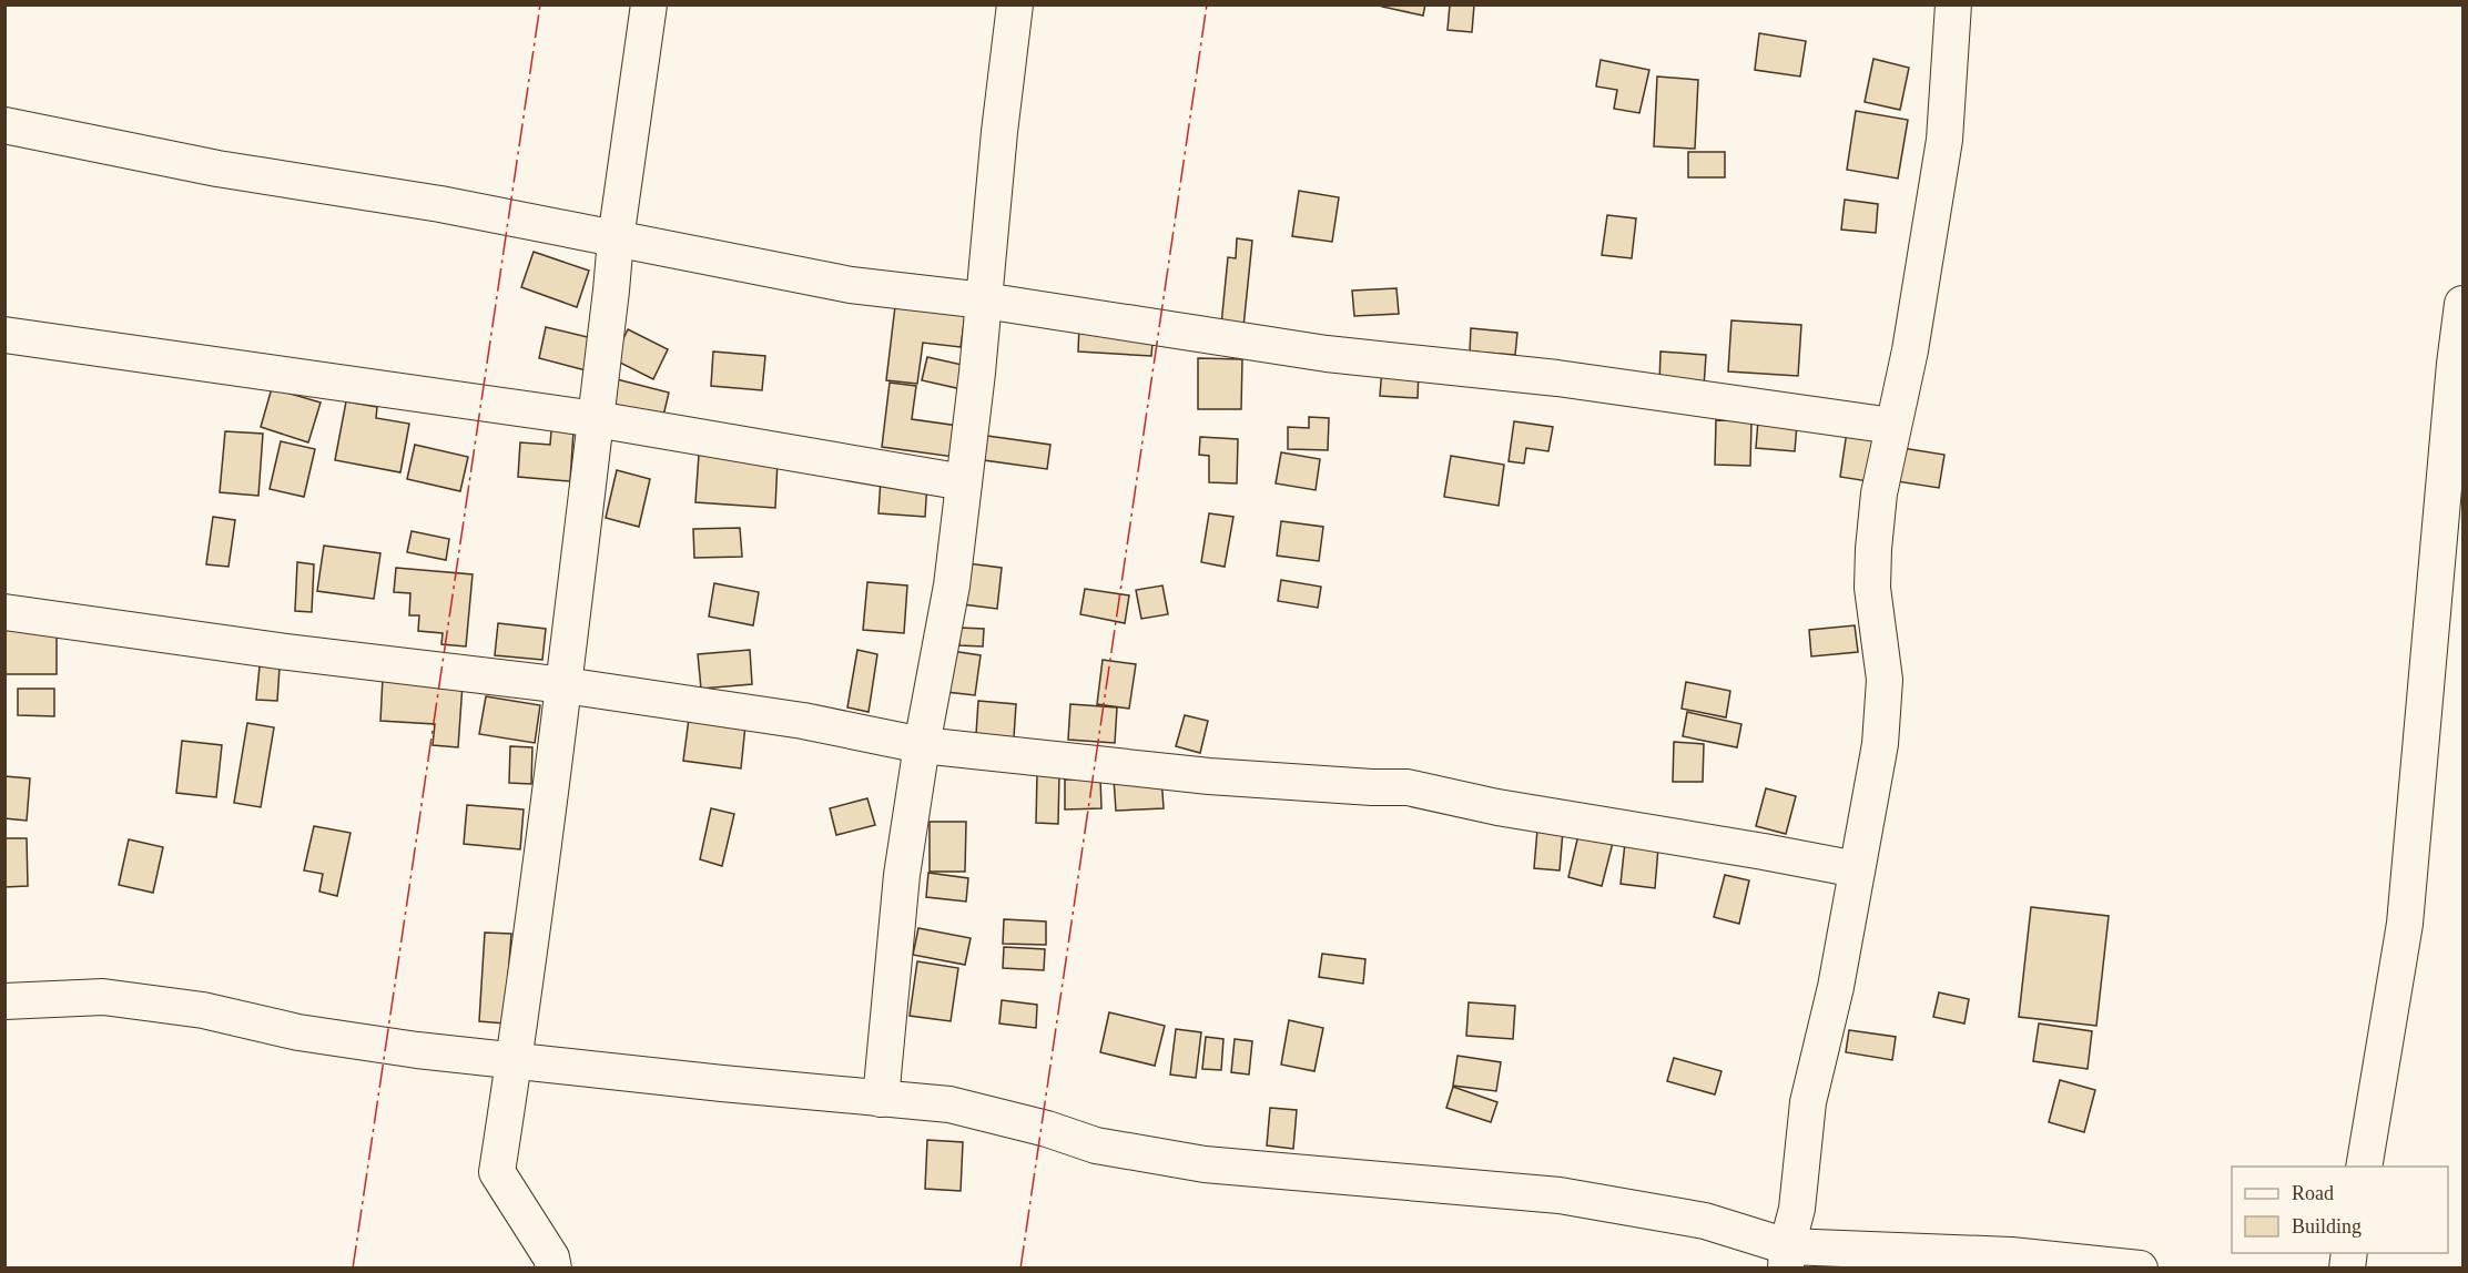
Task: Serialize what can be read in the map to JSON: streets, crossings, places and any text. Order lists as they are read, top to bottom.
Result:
{
  "legend": ["Road", "Building"]
}
